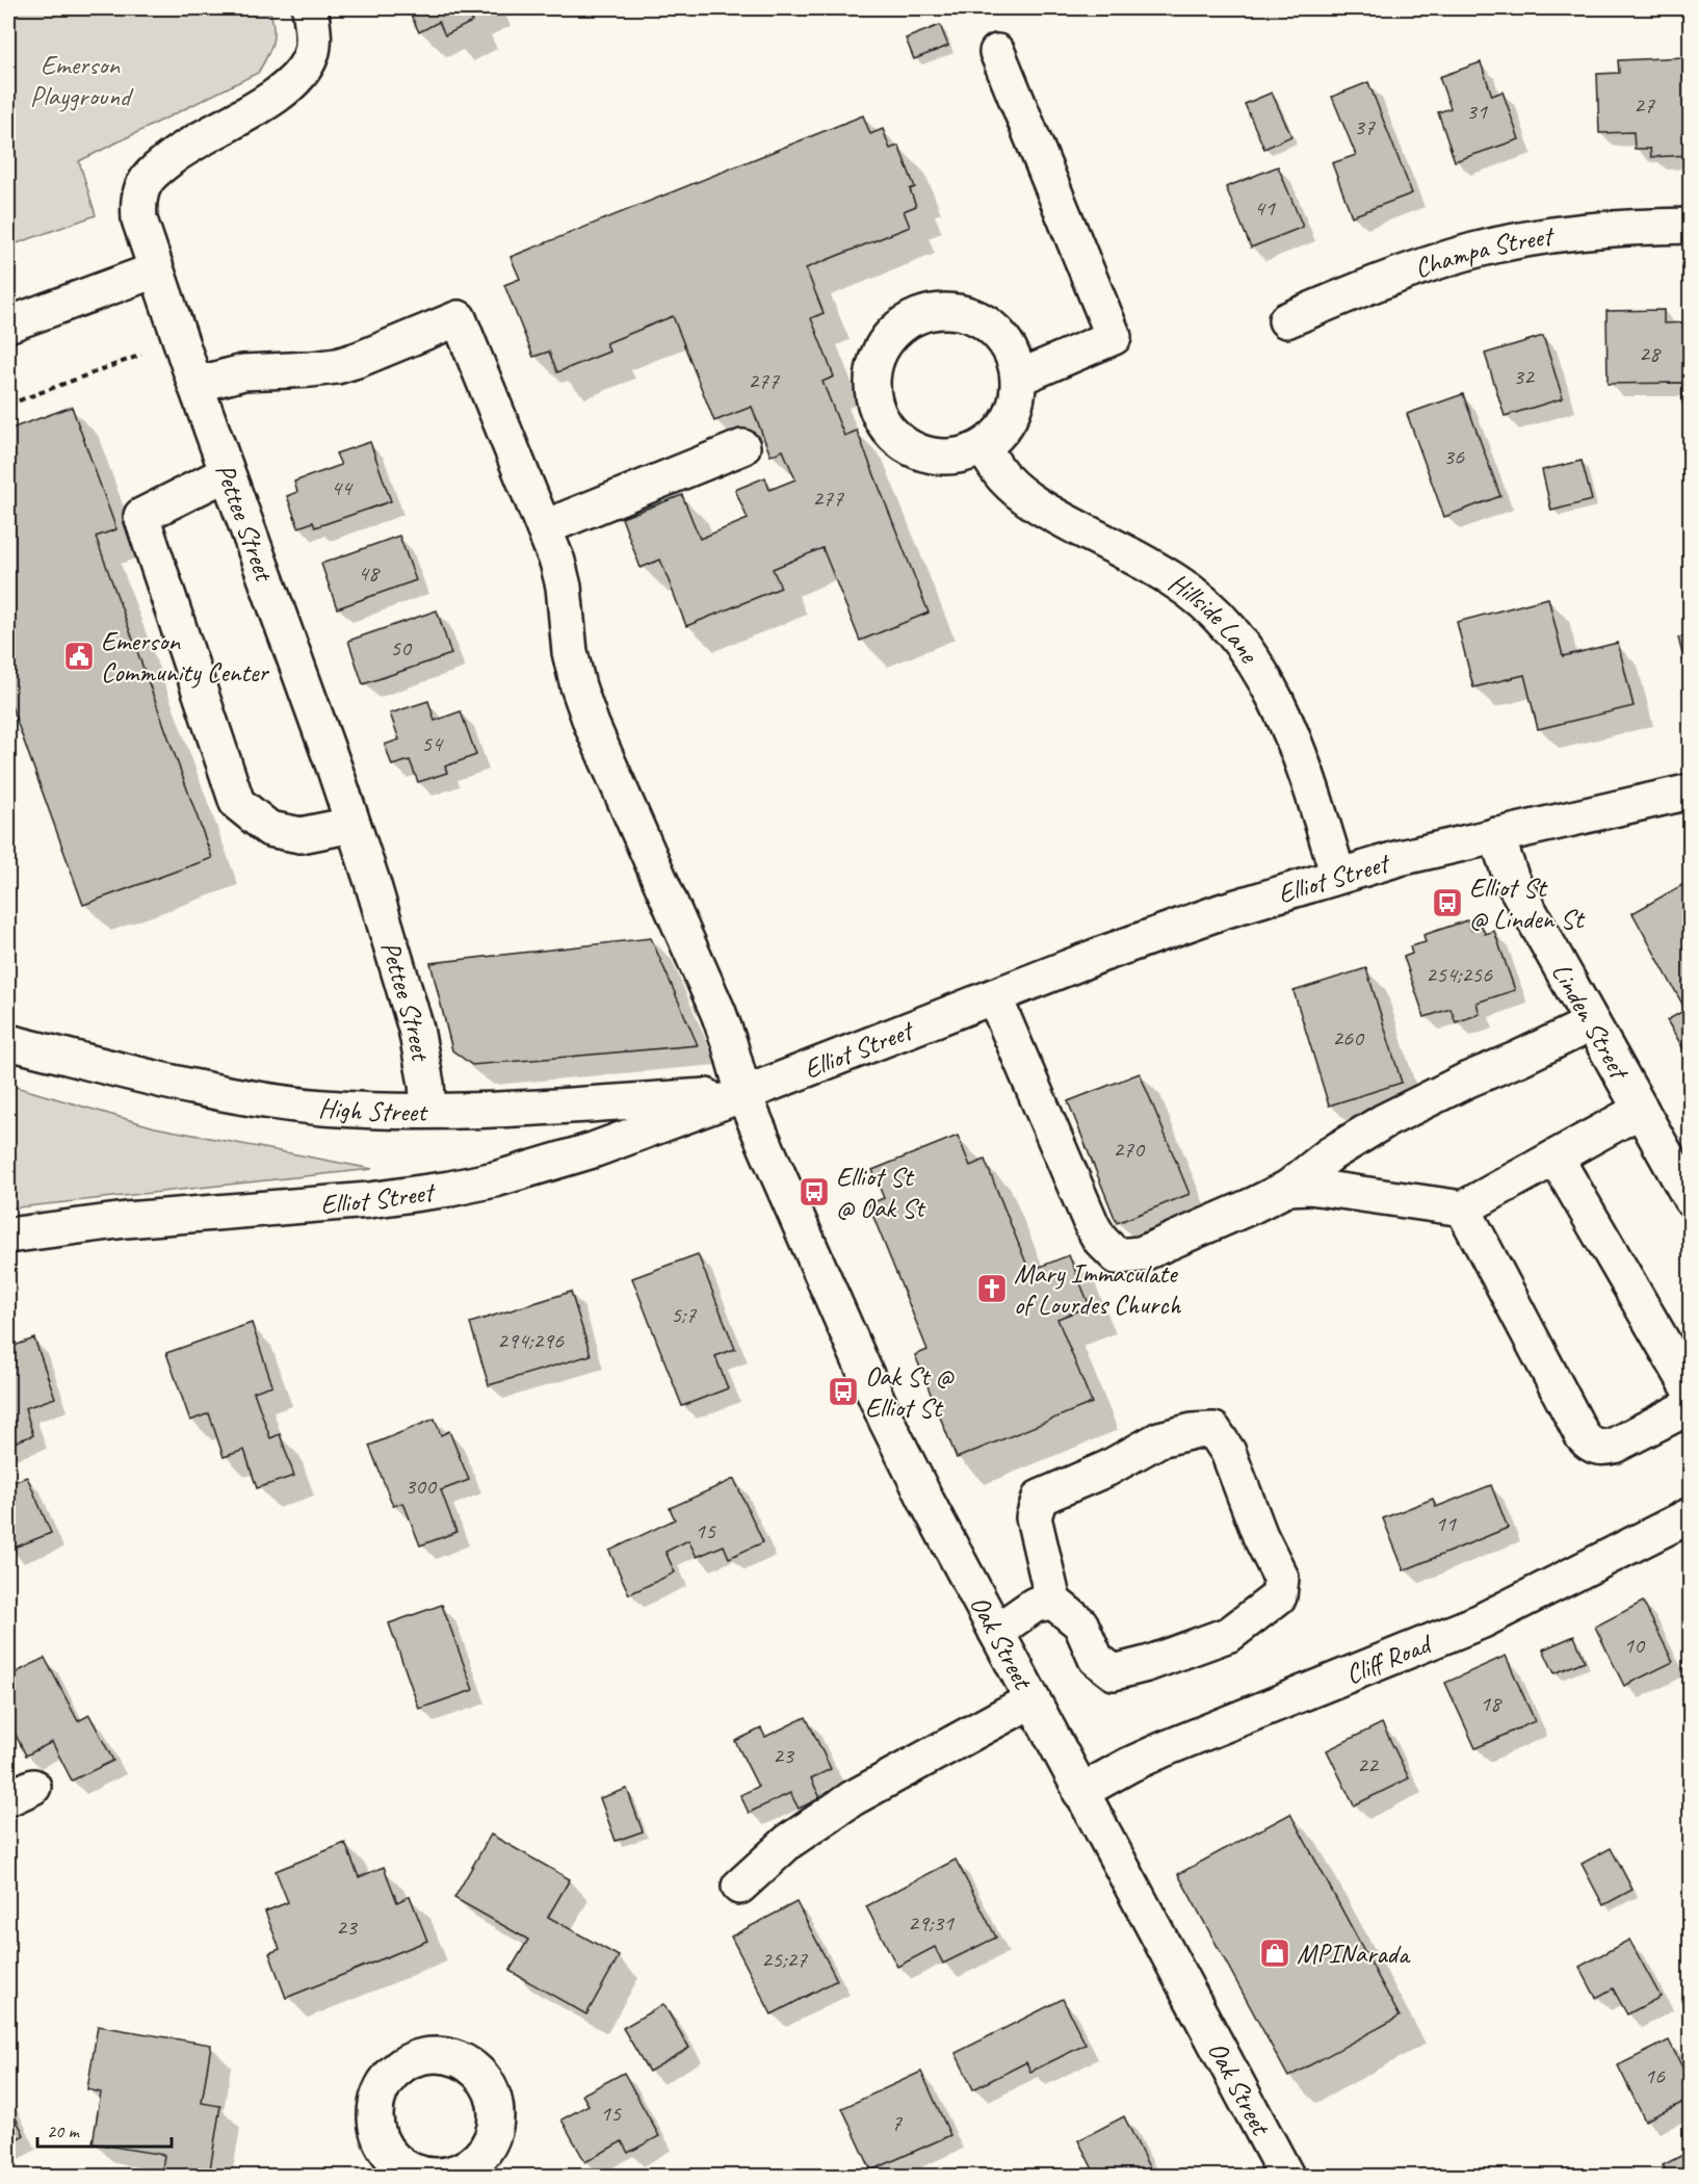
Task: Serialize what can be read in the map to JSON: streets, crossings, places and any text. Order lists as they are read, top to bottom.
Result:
{
  "streets": {
    "street": [
      "Champa Street",
      "Pettee Street",
      "Hillside Lane",
      "Elliot Street",
      "Linden Street",
      "High Street",
      "Oak Street",
      "Cliff Road"
    ]
  },
  "crossings": [
    ["Pettee Street", "High Street"],
    ["Pettee Street", "Oak Street"],
    ["Hillside Lane", "Elliot Street"],
    ["Elliot Street", "Linden Street"],
    ["Elliot Street", "High Street"],
    ["Elliot Street", "Oak Street"],
    ["High Street", "Oak Street"],
    ["Oak Street", "Cliff Road"]
  ],
  "parks": ["Emerson Playground"],
  "places": {
    "public building": ["Emerson Community Center"],
    "bus stop": ["Elliot St @ Linden St", "Elliot St @ Oak St", "Oak St @ Elliot St"],
    "church": ["Mary Immaculate of Lourdes Church"],
    "shop": ["MPINarada"]
  },
  "house_numbers": [
    "27",
    "31",
    "37",
    "41",
    "28",
    "32",
    "277",
    "36",
    "44",
    "277",
    "48",
    "50",
    "54",
    "254;256",
    "260",
    "270",
    "5;7",
    "294;296",
    "300",
    "11",
    "15",
    "10",
    "18",
    "23",
    "22",
    "29;31",
    "23",
    "25;27",
    "16",
    "15",
    "7"
  ],
  "scale_bar": "20 m"
}
